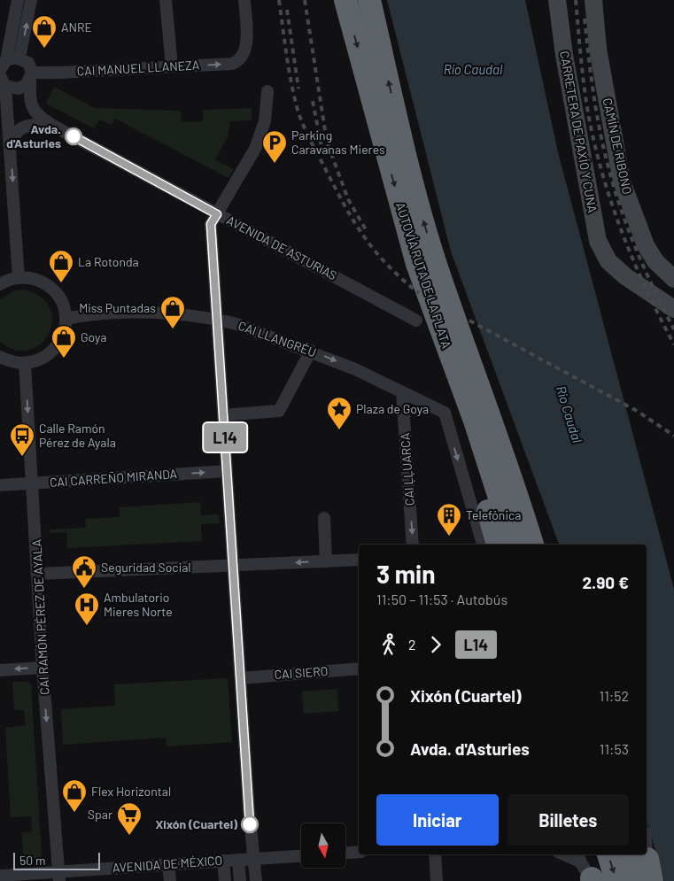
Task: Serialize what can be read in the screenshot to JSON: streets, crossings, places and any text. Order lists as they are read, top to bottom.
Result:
{
  "streets": {
    "highway": ["AUTOVÍA RUTA DE LA PLATA"],
    "street": [
      "CAI MANUEL LLANEZA",
      "CARRETERA DE PAXÍO Y CUNA",
      "CAMÍN DE RIBONO",
      "AVENIDA DE ASTURIAS",
      "CAI LLANGRÉU",
      "CAI ḶḶUARCA",
      "CAI CARREÑO MIRANDA",
      "CAI RAMÓN PÉREZ DE AYALA",
      "CAI SIERO",
      "AVENIDA DE MÉXICO"
    ]
  },
  "crossings": [
    ["CAI MANUEL LLANEZA", "AVENIDA DE ASTURIAS"],
    ["CAI LLANGRÉU", "CAI ḶḶUARCA"],
    ["CAI CARREÑO MIRANDA", "CAI RAMÓN PÉREZ DE AYALA"],
    ["CAI RAMÓN PÉREZ DE AYALA", "AVENIDA DE MÉXICO"]
  ],
  "one_way": ["CAI LLANGRÉU", "CAI ḶḶUARCA", "CAI RAMÓN PÉREZ DE AYALA"],
  "water": ["Río Caudal"],
  "places": {
    "shop": [
      "ANRE",
      "La Rotonda",
      "Miss Puntadas",
      "Goya",
      "Flex Horizontal"
    ],
    "other": ["Avda. d'Asturies", "Xixón (Cuartel)"],
    "parking": ["Parking Caravanas Mieres"],
    "place": ["Plaza de Goya"],
    "bus stop": ["Calle Ramón Pérez de Ayala"],
    "building": ["Telefónica"],
    "public building": ["Seguridad Social"],
    "hospital": ["Ambulatorio Mieres Norte"],
    "supermarket": ["Spar"]
  },
  "lines": ["bus line L14"],
  "scale_bar": "50 m",
  "north": "bottom",
  "page": {
    "on_map": "L14",
    "heading": ["3 min", "11:50 – 11:53 · Autobús", "2.90 €"],
    "legs": ["2", "L14"],
    "list": [
      {
        "name": "Xixón (Cuartel)",
        "value": "11:52"
      },
      {
        "name": "Avda. d'Asturies",
        "value": "11:53"
      }
    ],
    "buttons": ["Iniciar", "Billetes"],
    "scale": "50 m"
  }
}
